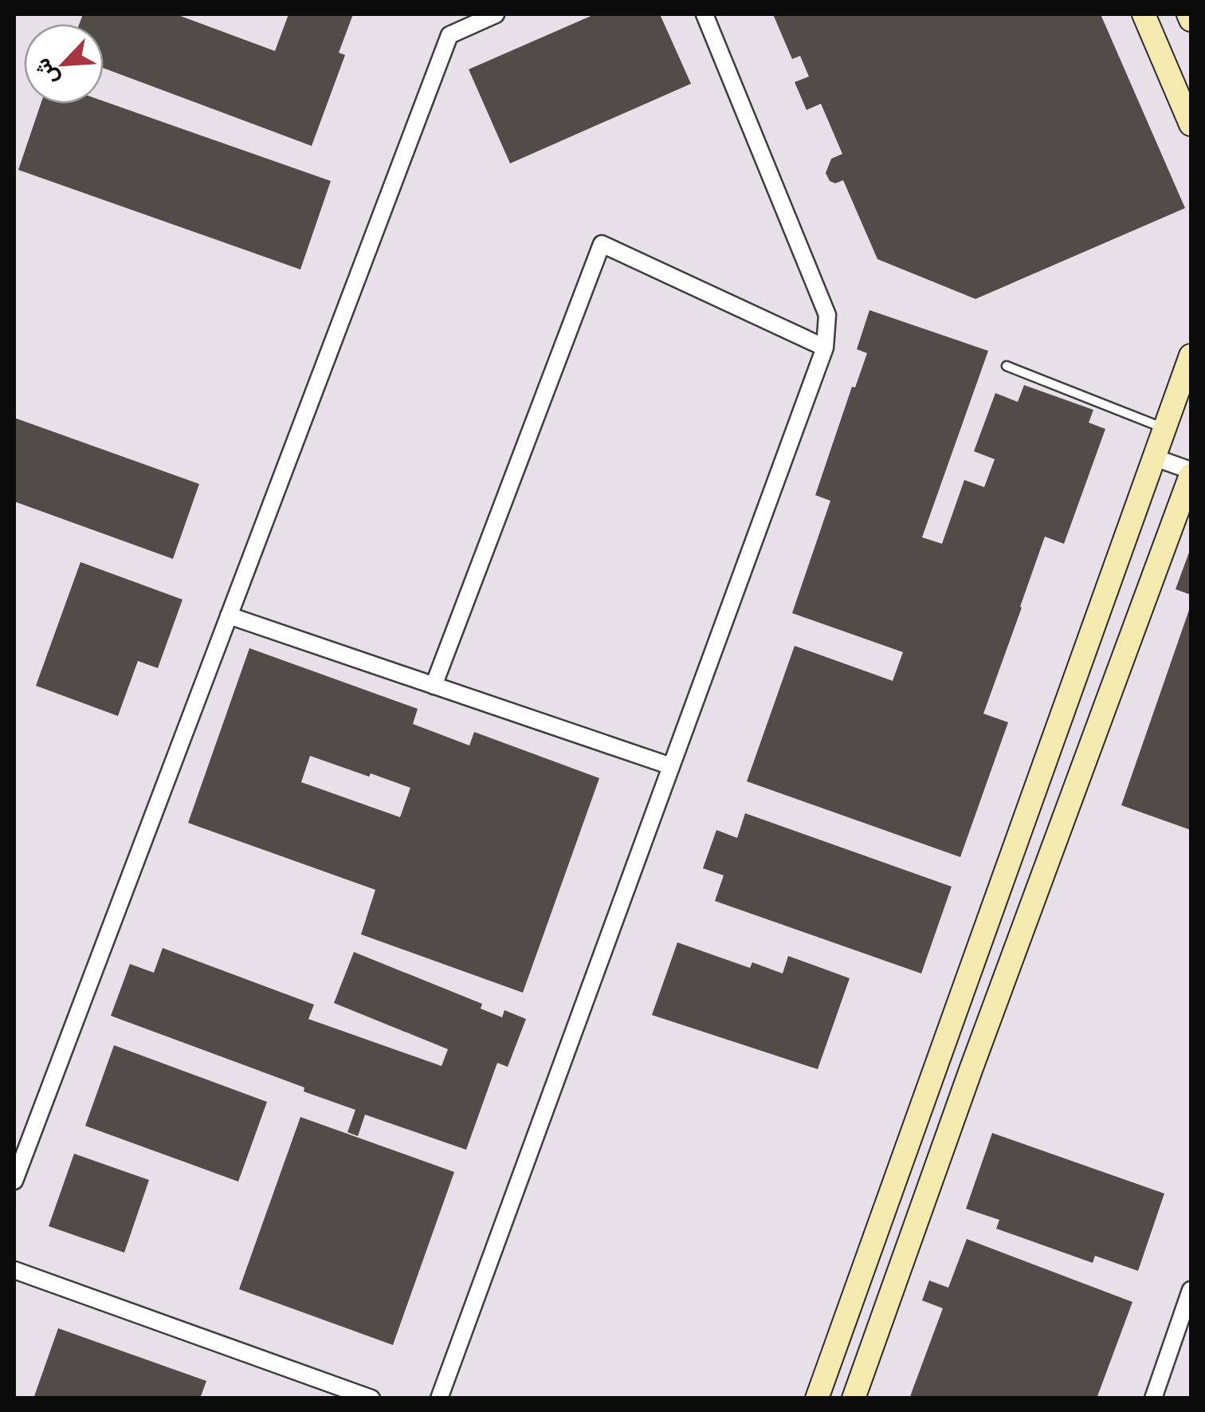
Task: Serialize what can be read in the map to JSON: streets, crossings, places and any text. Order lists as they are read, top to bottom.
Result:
{
  "north": "bottom left"
}
